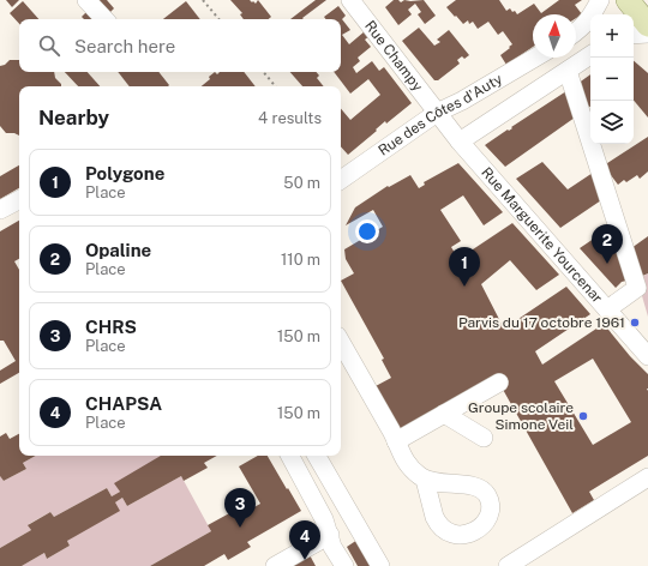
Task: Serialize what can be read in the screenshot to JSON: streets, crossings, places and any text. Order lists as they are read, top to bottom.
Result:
{
  "streets": {
    "street": ["Rue Champy", "Rue des Côtes d'Auty", "Rue Marguerite Yourcenar"]
  },
  "crossings": [
    ["Rue Champy", "Rue des Côtes d'Auty"],
    ["Rue Champy", "Rue Marguerite Yourcenar"],
    ["Rue des Côtes d'Auty", "Rue Marguerite Yourcenar"]
  ],
  "places": ["Parvis du 17 octobre 1961", "Groupe scolaire Simone Veil"],
  "north": "top",
  "page": {
    "map_buttons": ["+", "−"],
    "search": "Search here",
    "heading": ["Nearby", "4 results"],
    "list": [
      {
        "mark": "1",
        "name": "Polygone",
        "note": "Place",
        "value": "50 m"
      },
      {
        "mark": "2",
        "name": "Opaline",
        "note": "Place",
        "value": "110 m"
      },
      {
        "mark": "3",
        "name": "CHRS",
        "note": "Place",
        "value": "150 m"
      },
      {
        "mark": "4",
        "name": "CHAPSA",
        "note": "Place",
        "value": "150 m"
      }
    ],
    "pins": [
      "2",
      "1",
      "3",
      "4"
    ]
  }
}
